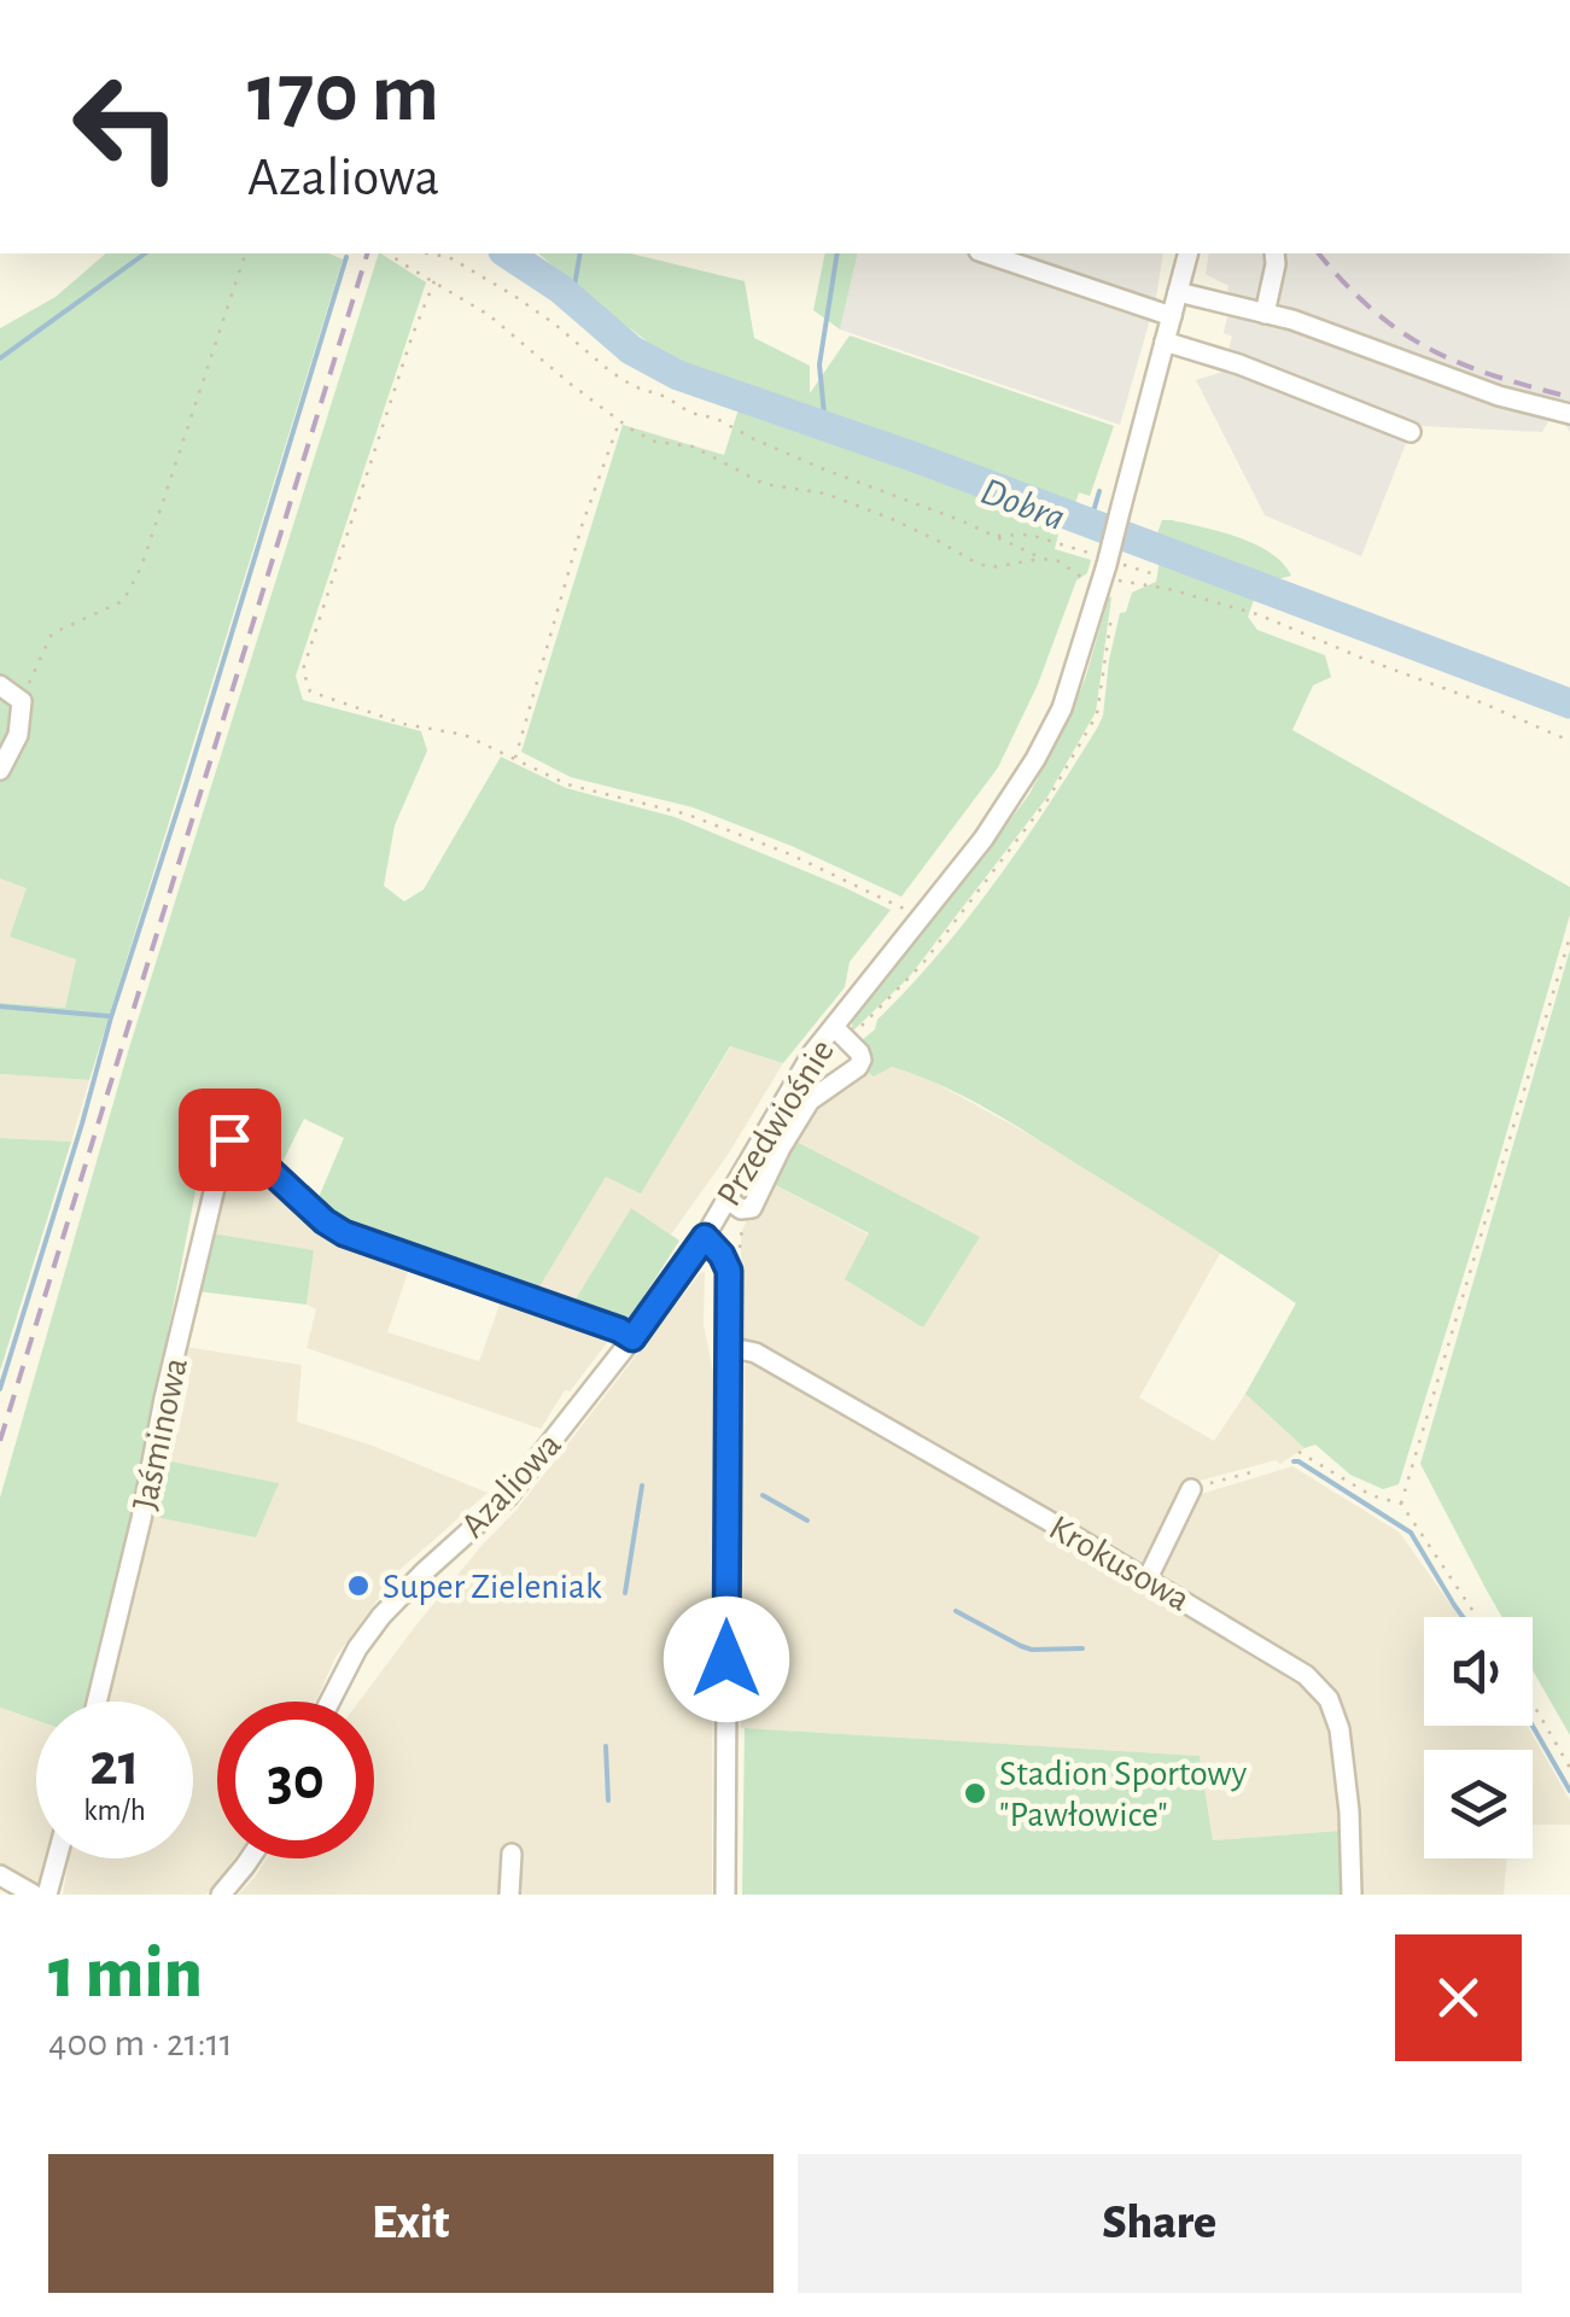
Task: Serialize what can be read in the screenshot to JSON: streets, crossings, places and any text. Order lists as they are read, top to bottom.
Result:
{
  "streets": {
    "street": [
      "Przedwiośnie",
      "Jaśminowa",
      "Azaliowa",
      "Krokusowa"
    ]
  },
  "crossings": [
    ["Przedwiośnie", "Azaliowa"],
    ["Przedwiośnie", "Krokusowa"],
    ["Jaśminowa", "Azaliowa"]
  ],
  "water": ["Dobra"],
  "places": ["Super Zieleniak", "Stadion Sportowy \"Pawłowice\""],
  "page": {
    "turn": ["170 m", "Azaliowa"],
    "speed": "21 km/h",
    "limit": "30",
    "heading": ["1 min", "400 m · 21:11"],
    "buttons": ["Exit", "Share"]
  }
}
